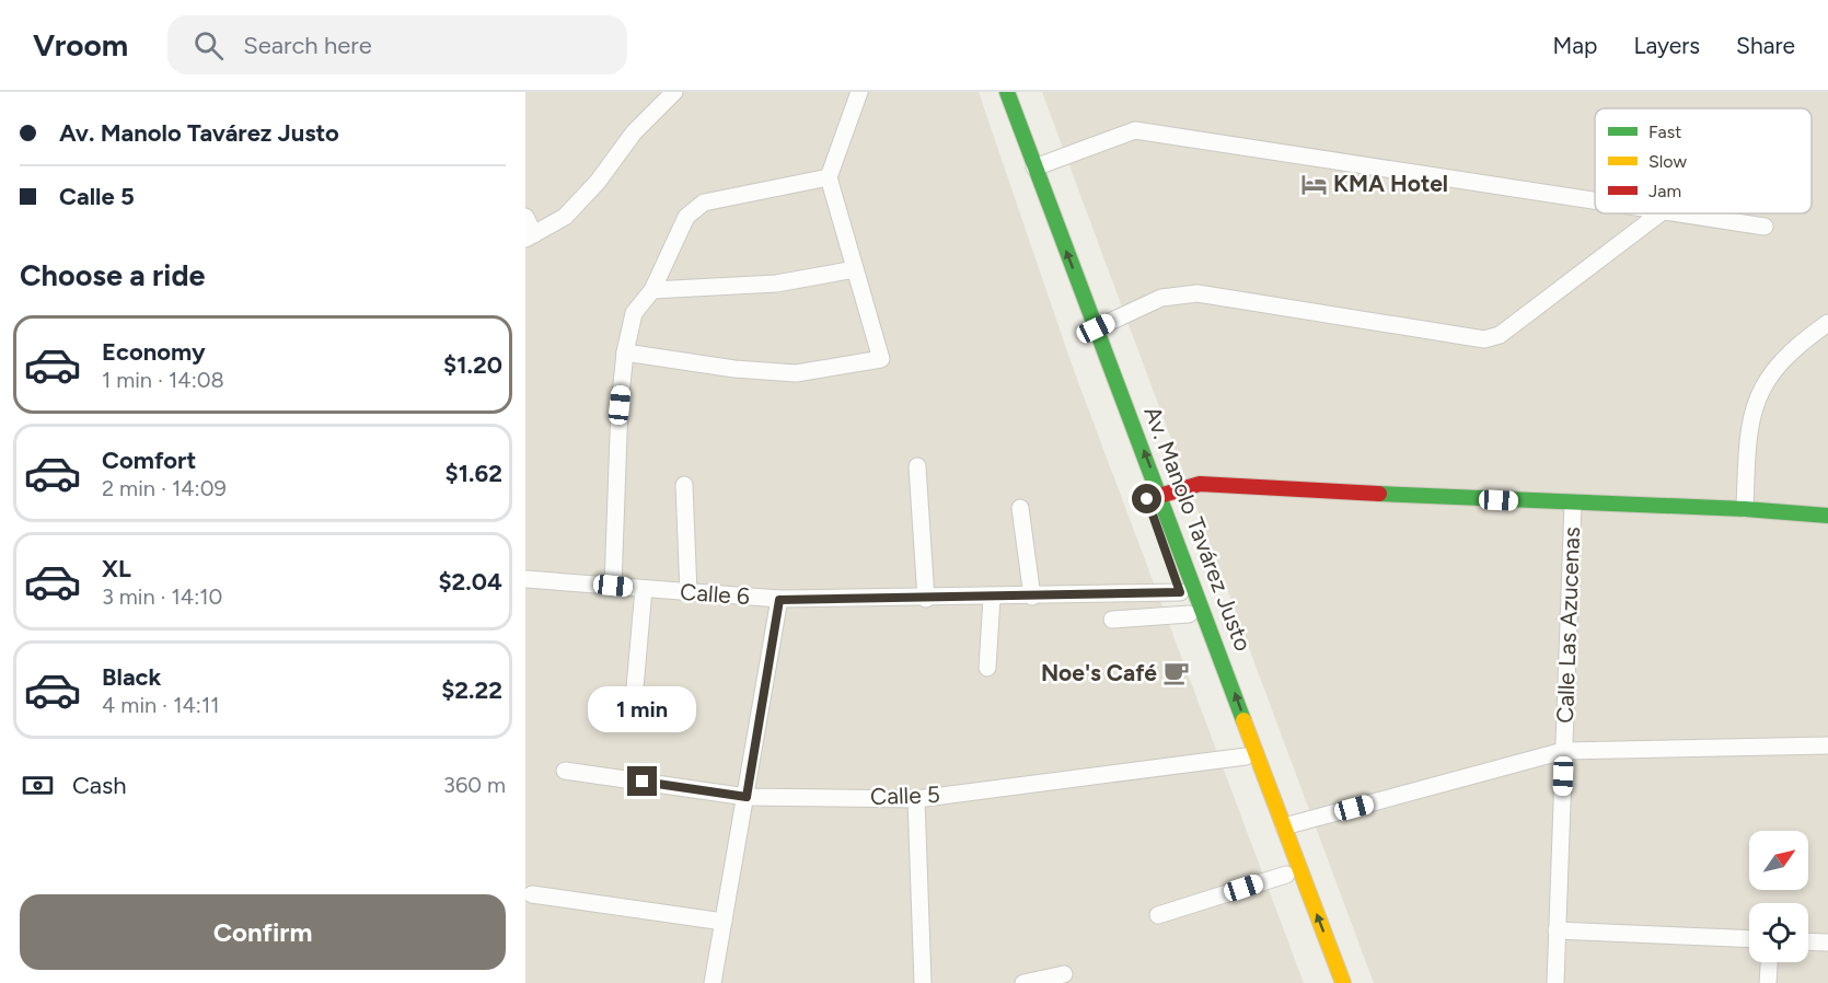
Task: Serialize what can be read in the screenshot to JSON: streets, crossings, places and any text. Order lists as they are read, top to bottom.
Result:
{
  "streets": {
    "main road": ["Av. Manolo Tavárez Justo"],
    "street": ["Calle 6", "Calle Las Azucenas", "Calle 5"]
  },
  "crossings": [
    ["Av. Manolo Tavárez Justo", "Calle 6"],
    ["Av. Manolo Tavárez Justo", "Calle 5"]
  ],
  "places": {
    "hotel": ["KMA Hotel"],
    "cafe": ["Noe's Café"]
  },
  "legend": ["Fast", "Slow", "Jam"],
  "north": "top right",
  "page": {
    "header": "Vroom",
    "search": "Search here",
    "nav": ["Map", "Layers", "Share"],
    "banner": ["Av. Manolo Tavárez Justo", "Calle 5"],
    "heading": "Choose a ride",
    "list": [
      {
        "name": "Economy",
        "note": "1 min · 14:08",
        "value": "$1.20"
      },
      {
        "name": "Comfort",
        "note": "2 min · 14:09",
        "value": "$1.62"
      },
      {
        "name": "XL",
        "note": "3 min · 14:10",
        "value": "$2.04"
      },
      {
        "name": "Black",
        "note": "4 min · 14:11",
        "value": "$2.22"
      }
    ],
    "bubble": "1 min",
    "pay": ["Cash", "360 m"],
    "buttons": "Confirm"
  }
}
